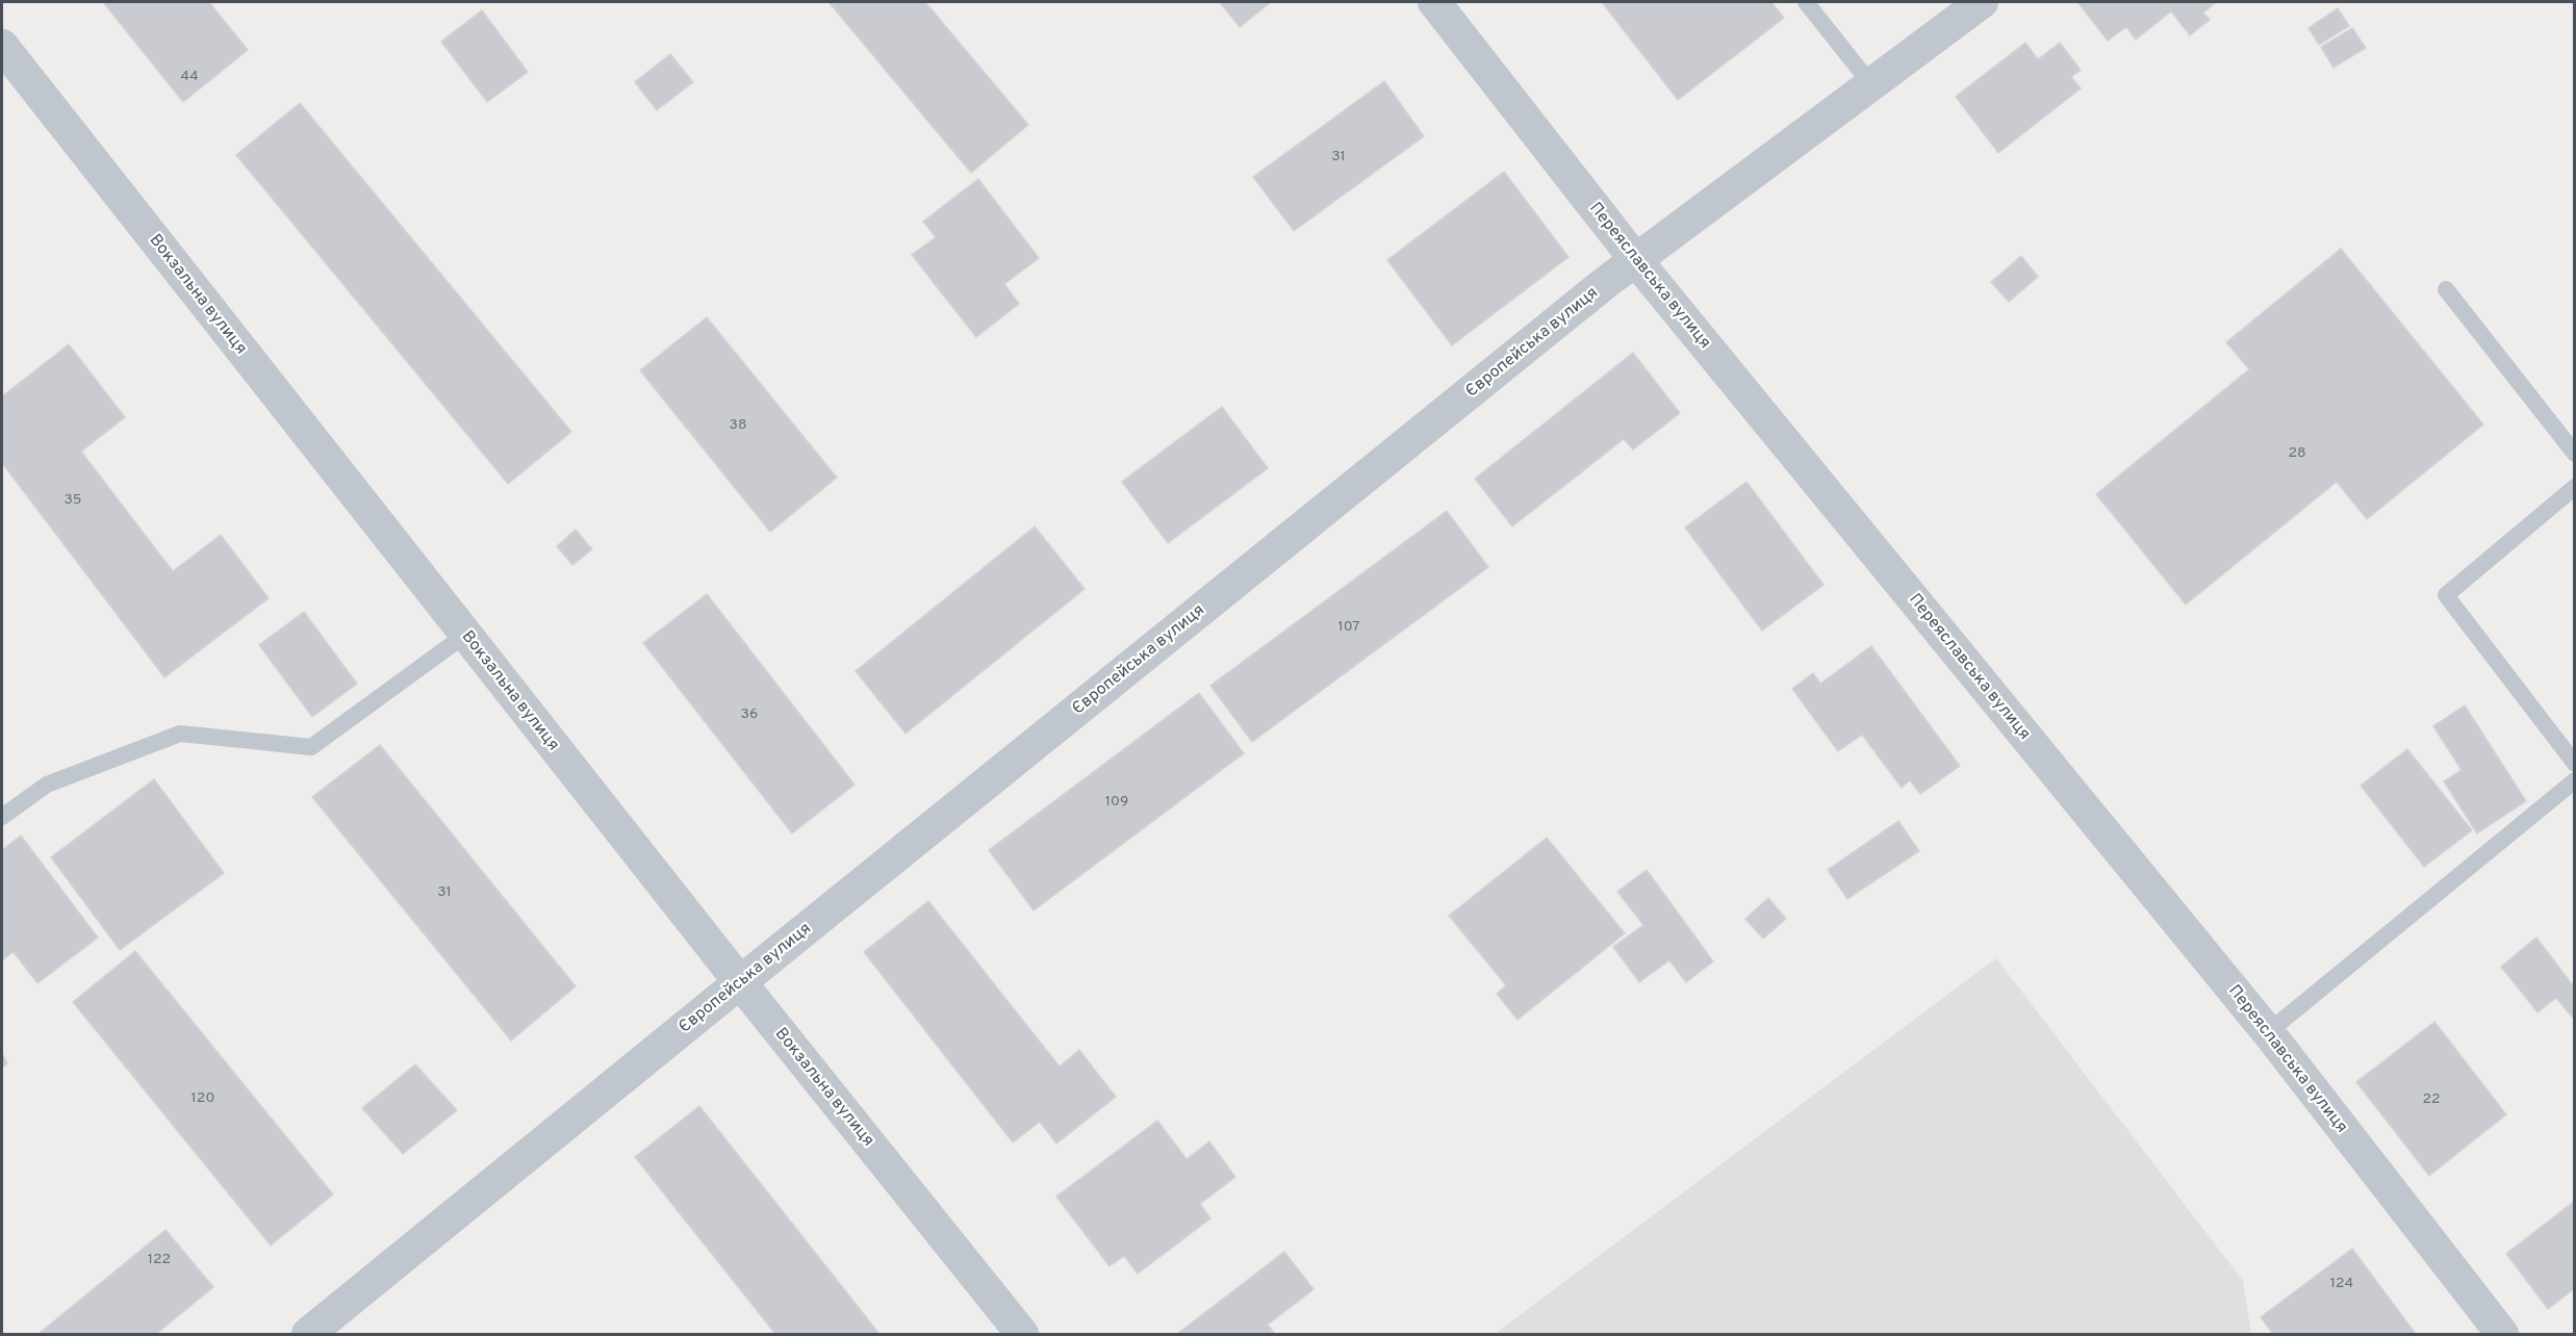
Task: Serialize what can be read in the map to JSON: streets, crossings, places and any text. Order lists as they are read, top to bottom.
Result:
{
  "streets": {
    "street": ["Переяславська вулиця", "Вокзальна вулиця", "Європейська вулиця"]
  },
  "crossings": [
    ["Переяславська вулиця", "Європейська вулиця"],
    ["Вокзальна вулиця", "Європейська вулиця"]
  ],
  "house_numbers": [
    "44",
    "31",
    "38",
    "28",
    "35",
    "107",
    "36",
    "109",
    "31",
    "120",
    "22",
    "122",
    "124"
  ]
}
